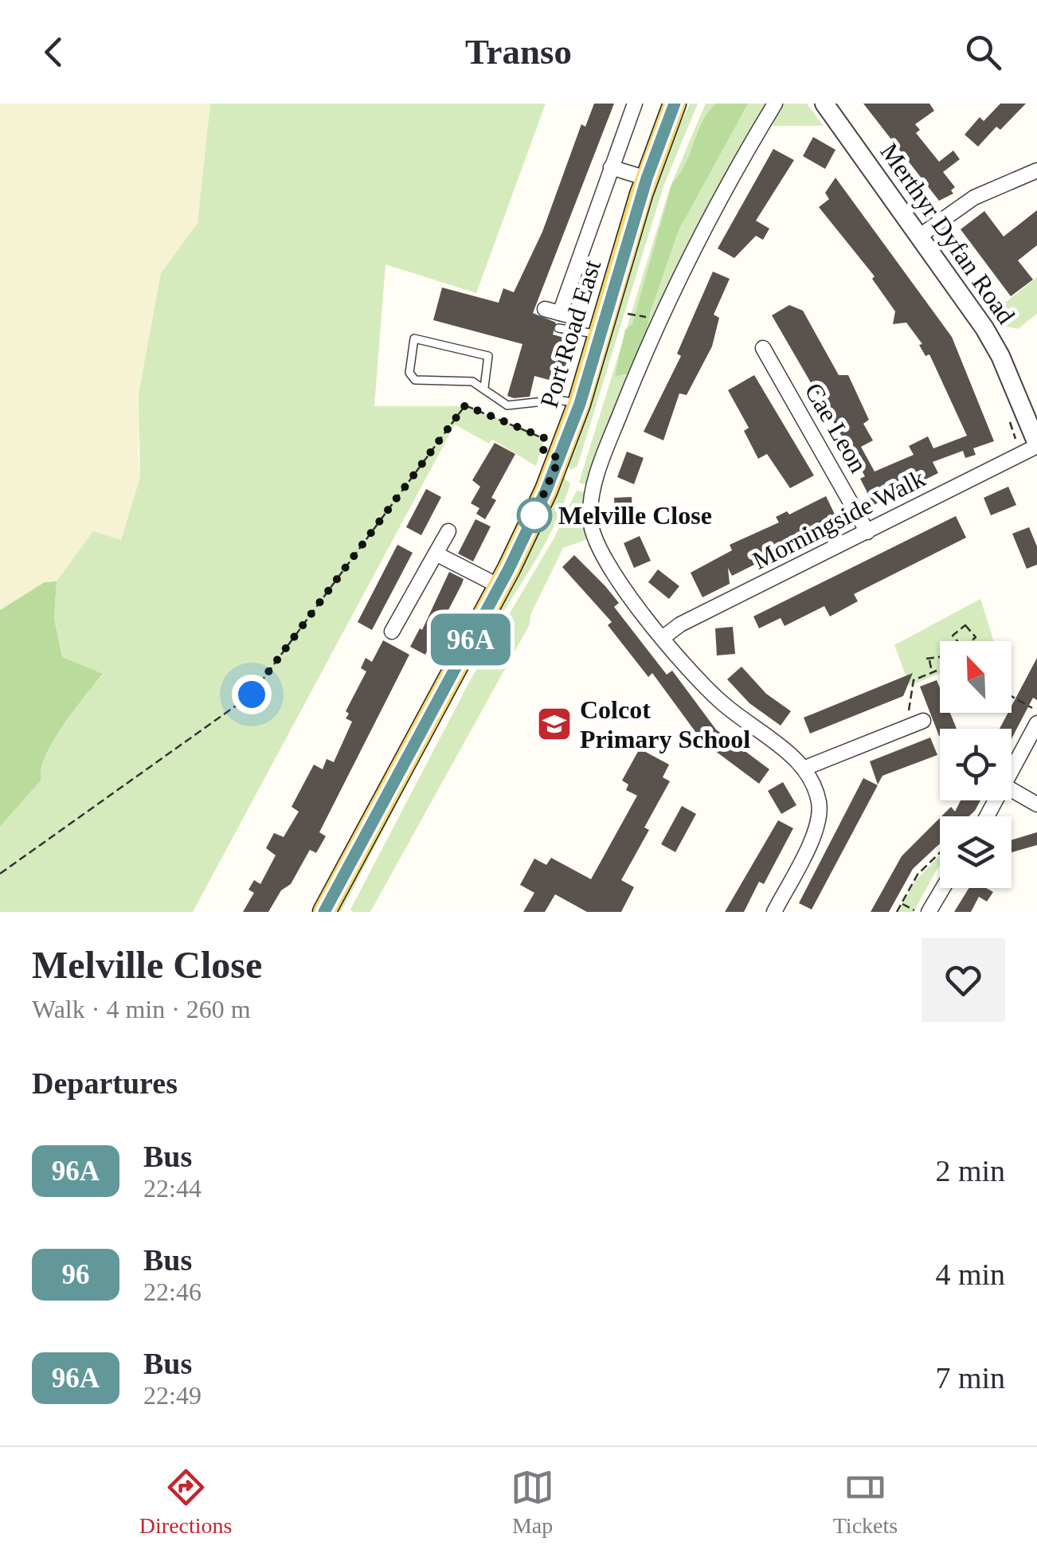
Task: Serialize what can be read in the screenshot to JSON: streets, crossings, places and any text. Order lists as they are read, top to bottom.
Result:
{
  "streets": {
    "main road": ["Port Road East"],
    "street": ["Merthyr Dyfan Road", "Cae Leon", "Morningside Walk"]
  },
  "crossings": [
    ["Merthyr Dyfan Road", "Morningside Walk"],
    ["Cae Leon", "Morningside Walk"]
  ],
  "places": {
    "other": ["Melville Close"],
    "school or university": ["Colcot Primary School"]
  },
  "lines": ["bus line 96A"],
  "north": "top left",
  "page": {
    "header": "Transo",
    "on_map": "96A",
    "heading": [
      ["Melville Close", "Walk · 4 min · 260 m"],
      "Departures"
    ],
    "list": [
      {
        "mark": "96A",
        "name": "Bus",
        "note": "22:44",
        "value": "2 min"
      },
      {
        "mark": "96",
        "name": "Bus",
        "note": "22:46",
        "value": "4 min"
      },
      {
        "mark": "96A",
        "name": "Bus",
        "note": "22:49",
        "value": "7 min"
      }
    ],
    "tabs": ["Directions", "Map", "Tickets"]
  }
}
